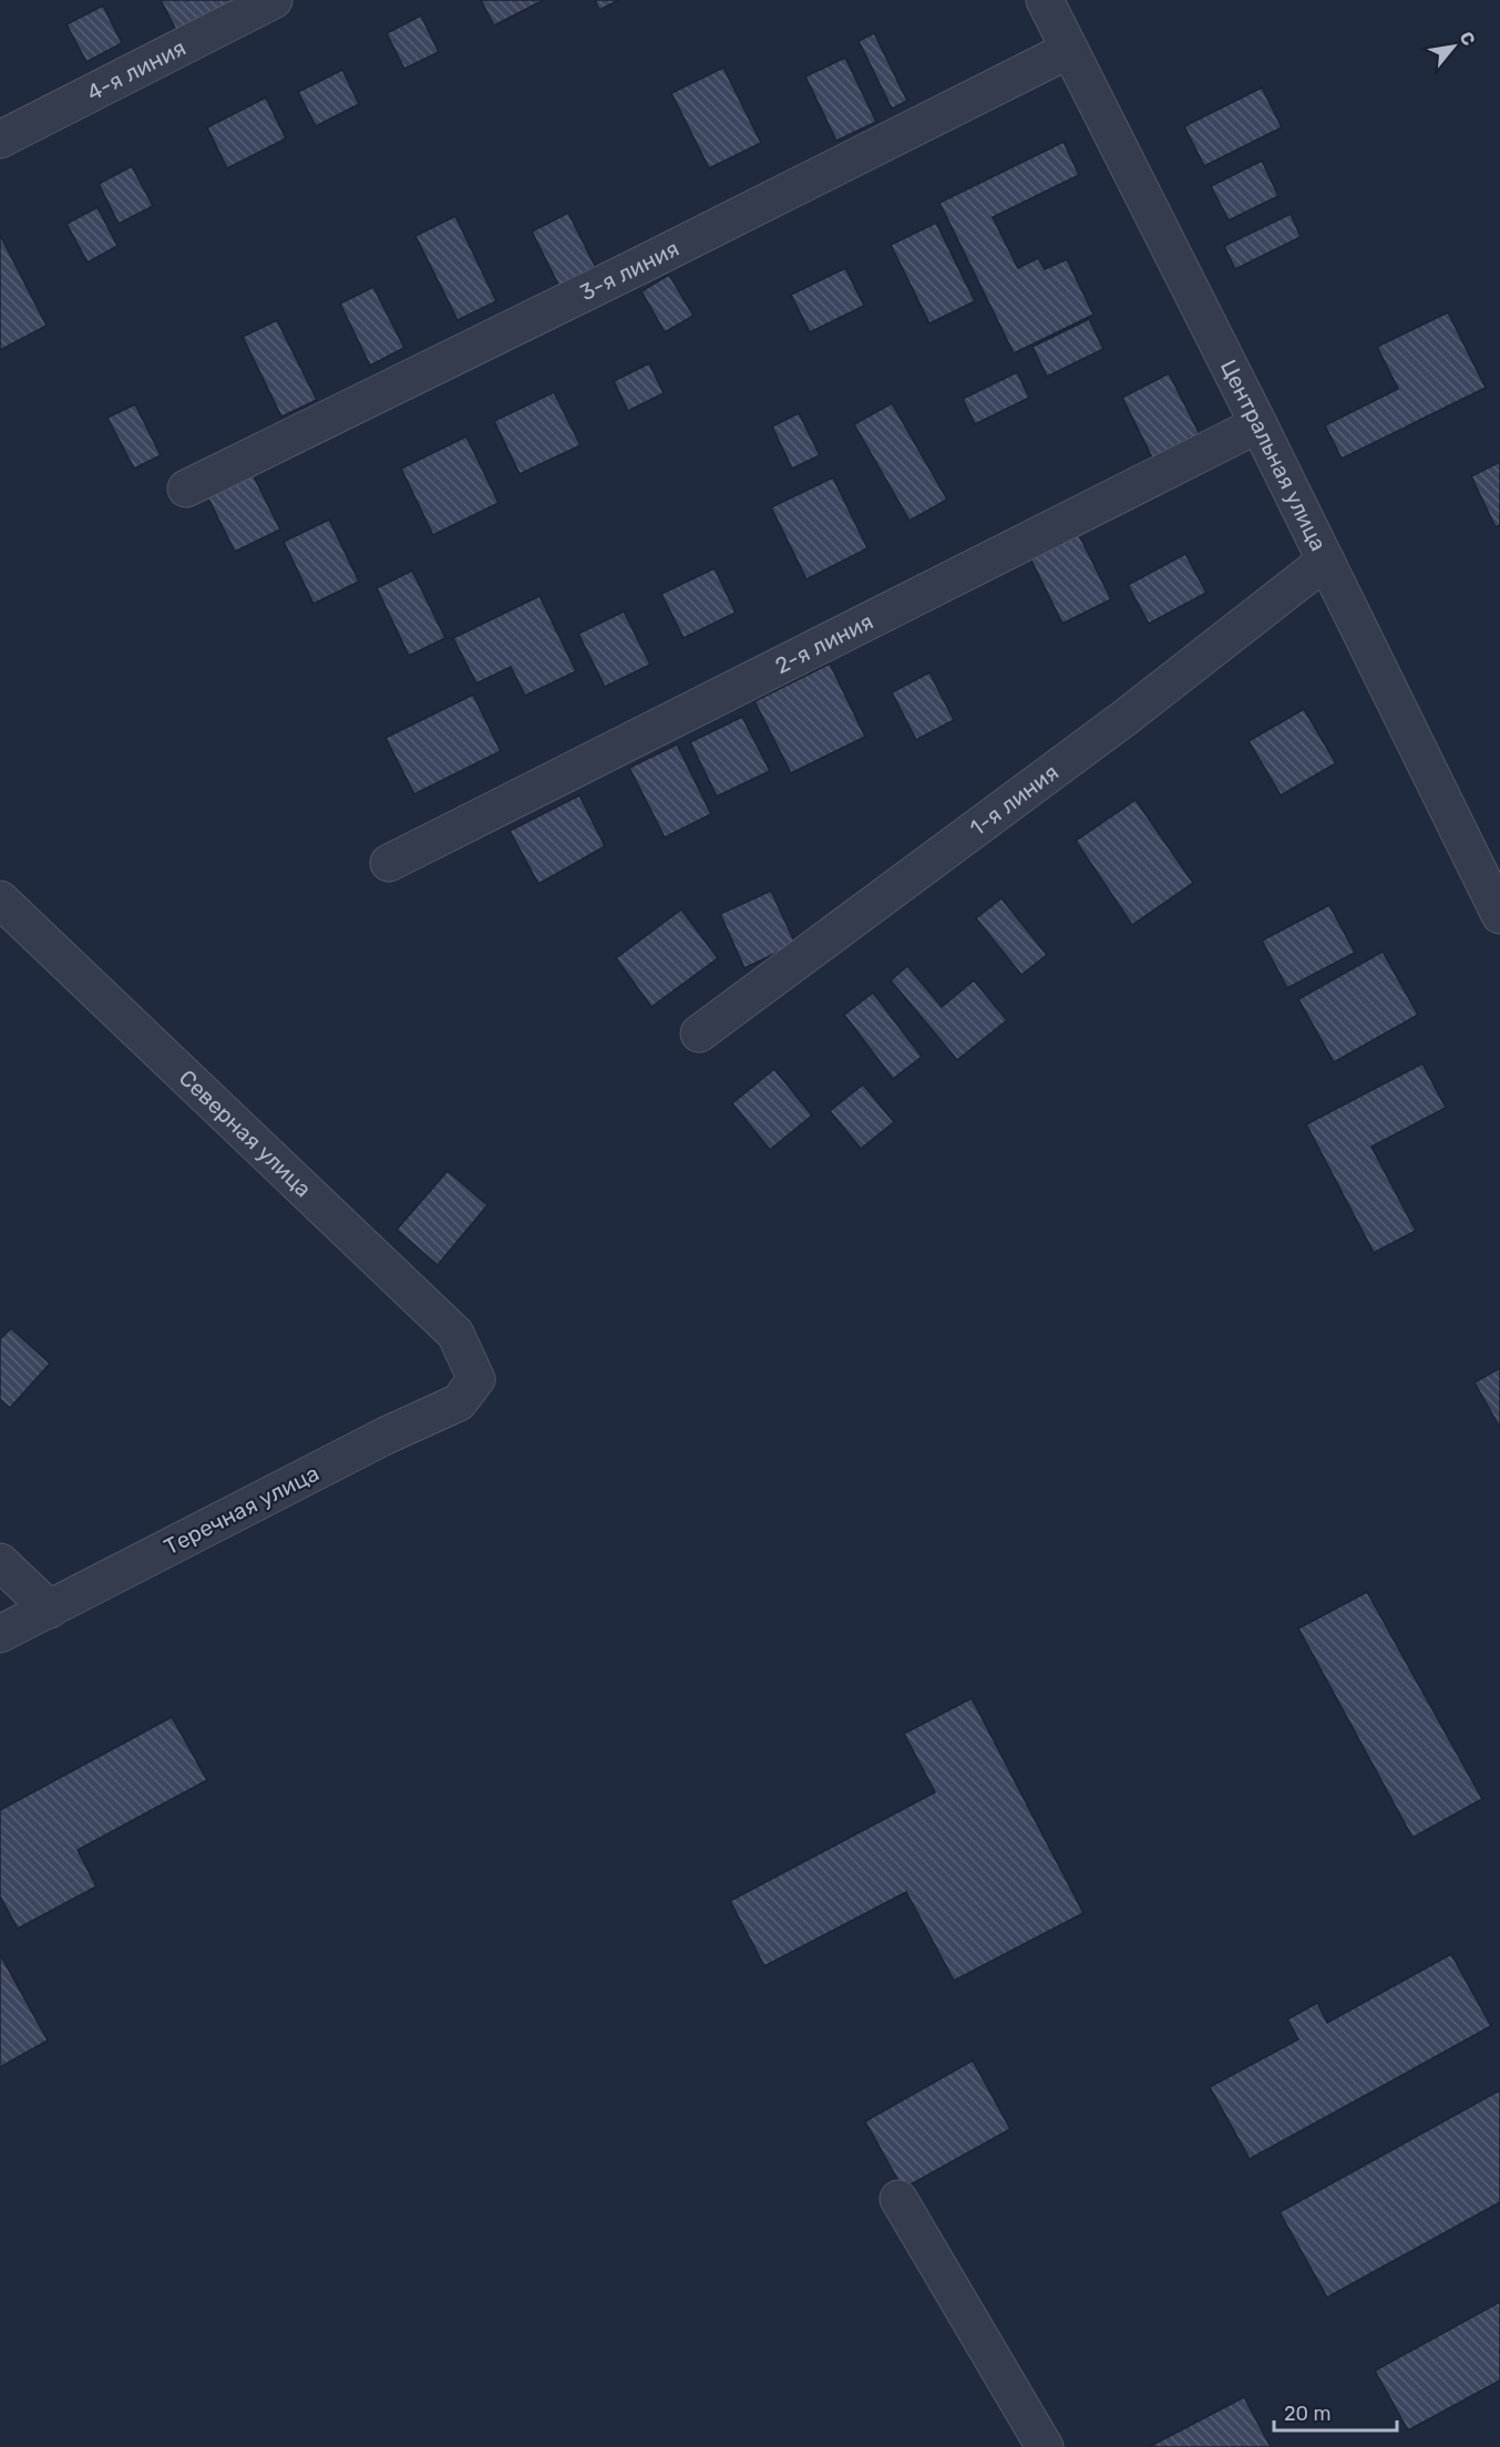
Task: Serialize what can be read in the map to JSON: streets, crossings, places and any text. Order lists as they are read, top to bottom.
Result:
{
  "streets": {
    "street": [
      "4-я линия",
      "3-я линия",
      "Центральная улица",
      "2-я линия",
      "1-я линия",
      "Северная улица",
      "Теречная улица"
    ]
  },
  "crossings": [
    ["3-я линия", "Центральная улица"],
    ["Центральная улица", "2-я линия"],
    ["Центральная улица", "1-я линия"],
    ["Северная улица", "Теречная улица"]
  ],
  "scale_bar": "20 m",
  "north": "top right"
}
